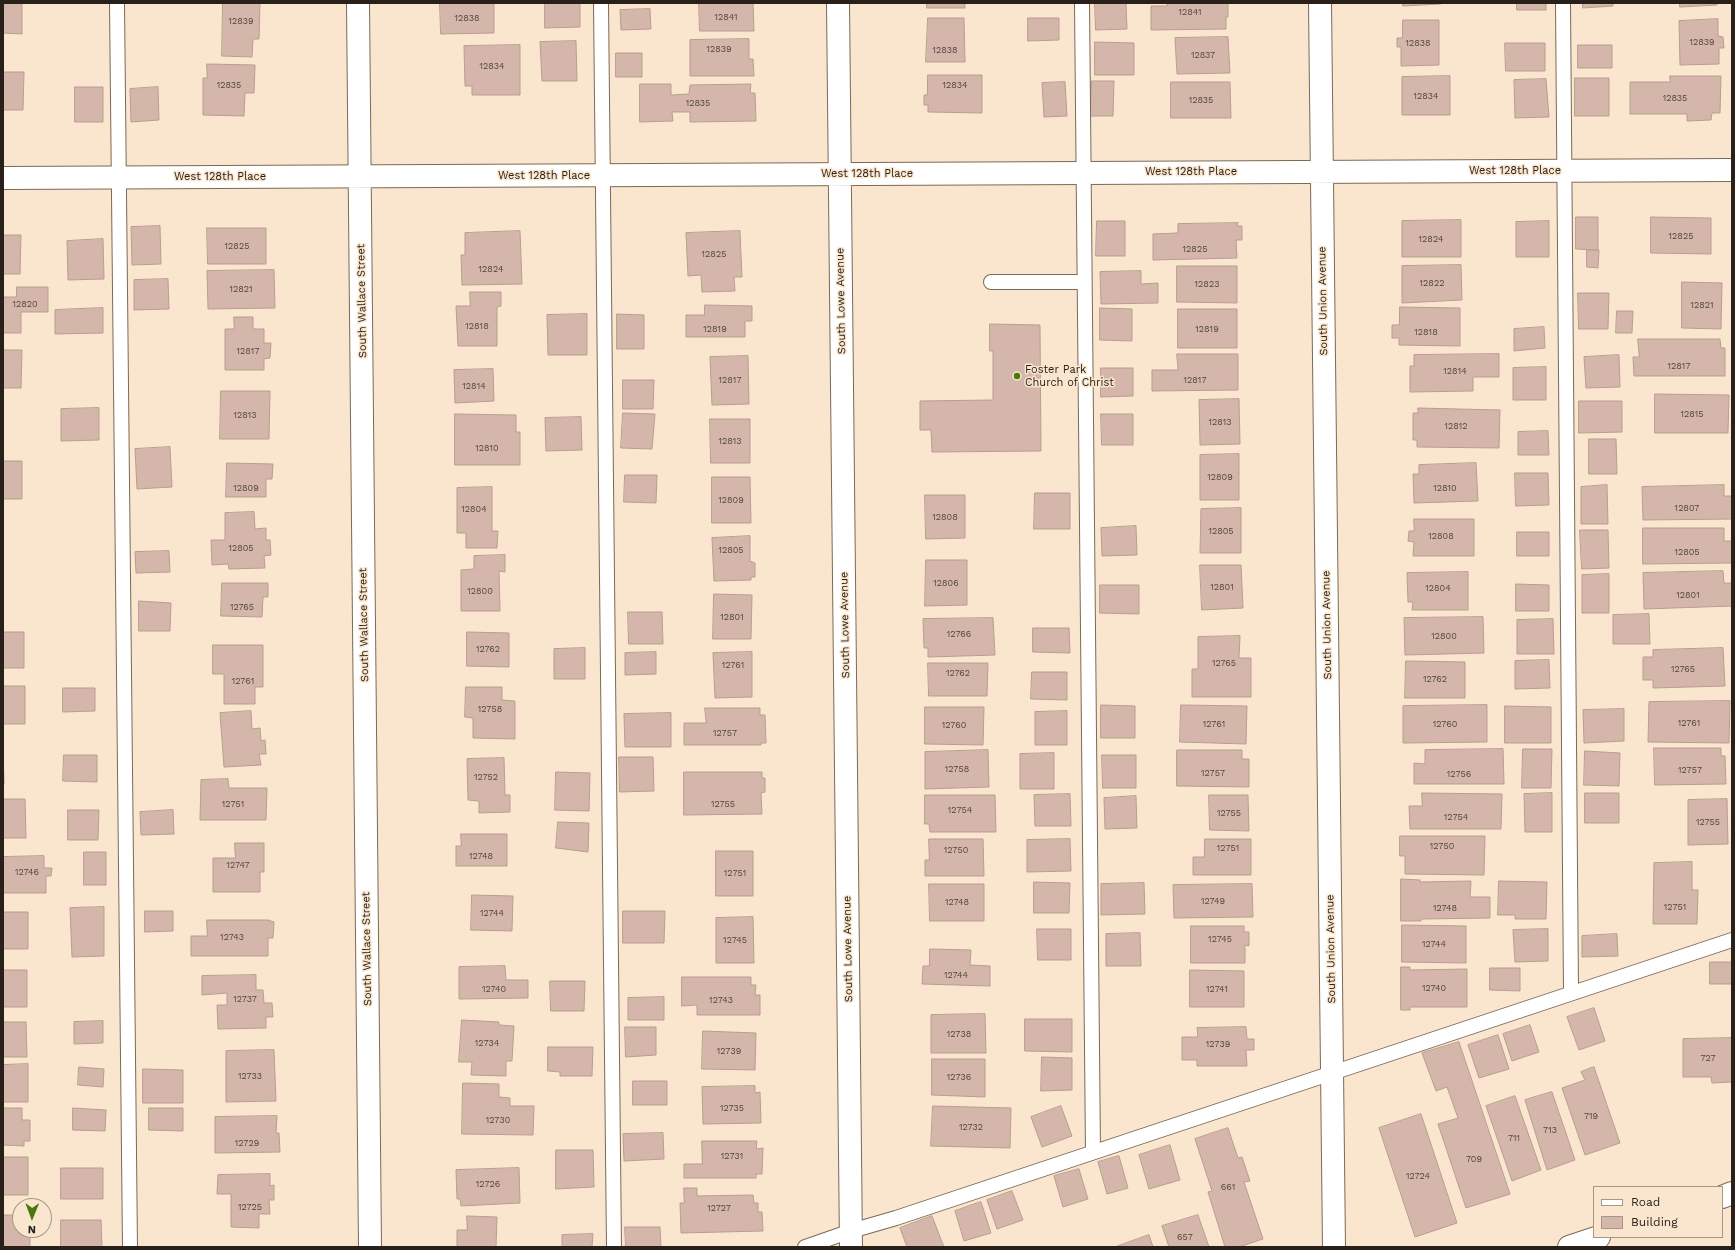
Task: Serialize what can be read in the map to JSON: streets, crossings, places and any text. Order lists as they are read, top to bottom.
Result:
{
  "streets": {
    "street": [
      "West 128th Place",
      "South Wallace Street",
      "South Lowe Avenue",
      "South Union Avenue"
    ]
  },
  "crossings": [
    ["West 128th Place", "South Wallace Street"],
    ["West 128th Place", "South Lowe Avenue"],
    ["West 128th Place", "South Union Avenue"]
  ],
  "places": ["Foster Park Church of Christ"],
  "house_numbers": [
    "12841",
    "12841",
    "12838",
    "12839",
    "12839",
    "12838",
    "12839",
    "12838",
    "12837",
    "12834",
    "12835",
    "12834",
    "12834",
    "12835",
    "12835",
    "12835",
    "12825",
    "12824",
    "12825",
    "12825",
    "12825",
    "12824",
    "12822",
    "12823",
    "12821",
    "12820",
    "12821",
    "12818",
    "12819",
    "12819",
    "12818",
    "12817",
    "12817",
    "12814",
    "12817",
    "12817",
    "12814",
    "12815",
    "12813",
    "12813",
    "12812",
    "12813",
    "12810",
    "12809",
    "12809",
    "12810",
    "12809",
    "12807",
    "12804",
    "12808",
    "12805",
    "12808",
    "12805",
    "12805",
    "12805",
    "12806",
    "12801",
    "12804",
    "12800",
    "12801",
    "12765",
    "12801",
    "12766",
    "12800",
    "12762",
    "12765",
    "12761",
    "12765",
    "12762",
    "12762",
    "12761",
    "12758",
    "12761",
    "12761",
    "12760",
    "12760",
    "12757",
    "12758",
    "12757",
    "12757",
    "12756",
    "12752",
    "12751",
    "12755",
    "12754",
    "12755",
    "12754",
    "12755",
    "12750",
    "12751",
    "12750",
    "12748",
    "12747",
    "12746",
    "12751",
    "12749",
    "12748",
    "12751",
    "12748",
    "12744",
    "12743",
    "12745",
    "12745",
    "12744",
    "12744",
    "12740",
    "12740",
    "12741",
    "12737",
    "12743",
    "12738",
    "12734",
    "12739",
    "12739",
    "727",
    "12733",
    "12736",
    "12735",
    "719",
    "12730",
    "12732",
    "713",
    "711",
    "12729",
    "12731",
    "709",
    "12724",
    "12726",
    "661",
    "12725",
    "12727",
    "657"
  ],
  "legend": ["Road", "Building"],
  "north": "bottom"
}
